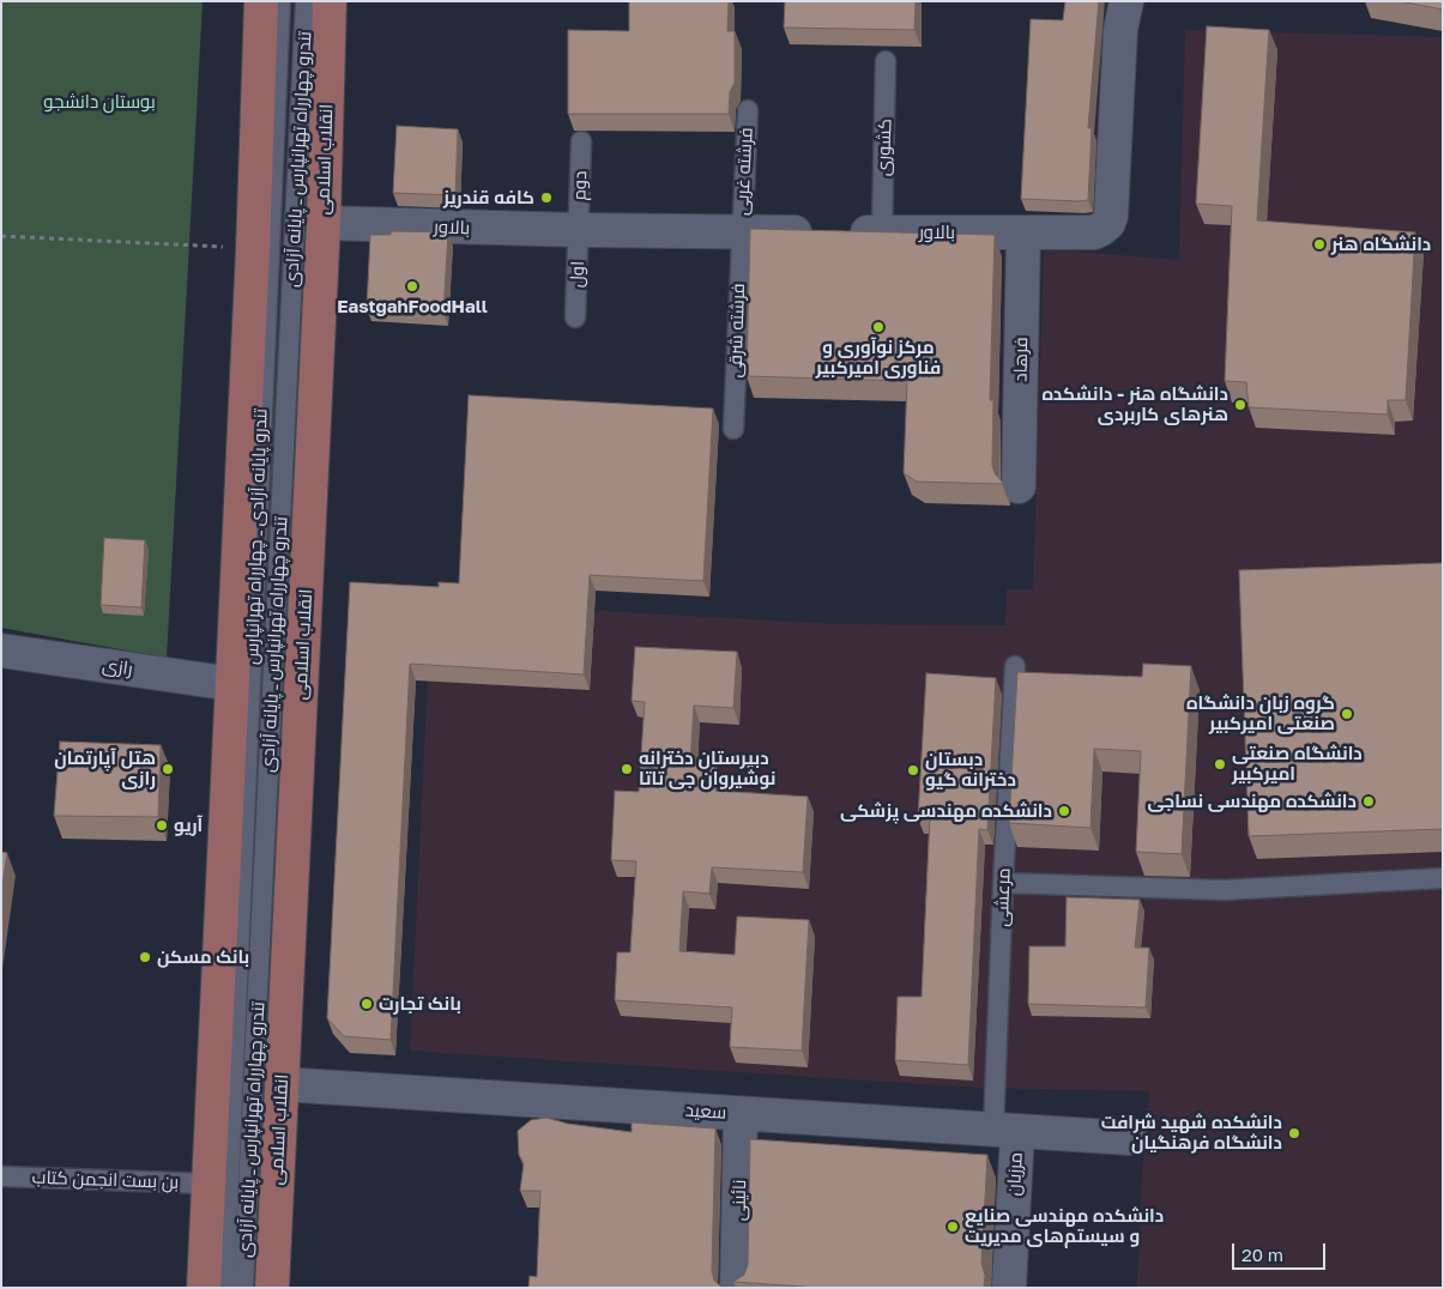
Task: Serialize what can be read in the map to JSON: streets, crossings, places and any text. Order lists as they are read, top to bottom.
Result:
{
  "streets": {
    "main road": ["انقلاب اسلامی"],
    "street": [
      "بالاور",
      "فرهاد",
      "رازی",
      "سعید",
      "مرزبان",
      "نائینی"
    ],
    "lane": [
      "کشوری",
      "تندرو چهارراه تهرانپارس ـ پایانه آزادی",
      "فرشته غربی",
      "دوم",
      "اول",
      "فرشته شرقی",
      "تندرو پایانه آزادی ـ چهارراه تهرانپارس",
      "مرعشی",
      "بن بست انجمن کتاب"
    ]
  },
  "crossings": [
    ["کشوری", "بالاور"],
    ["انقلاب اسلامی", "بالاور"],
    ["انقلاب اسلامی", "سعید"],
    ["فرشته غربی", "بالاور"],
    ["فرشته غربی", "فرشته شرقی"],
    ["دوم", "بالاور"],
    ["دوم", "اول"],
    ["بالاور", "اول"],
    ["بالاور", "فرشته شرقی"],
    ["بالاور", "فرهاد"],
    ["مرعشی", "سعید"],
    ["مرعشی", "مرزبان"],
    ["سعید", "مرزبان"],
    ["سعید", "نائینی"]
  ],
  "parks": ["بوستان دانشجو"],
  "places": [
    "کافه قندریز",
    "دانشگاه هنر",
    "EastgahFoodHall",
    "مرکز نوآوری و فناوری امیرکبیر",
    "دانشگاه هنر - دانشکده هنرهای کاربردی",
    "گروه زبان دانشگاه صنعتی امیرکبیر",
    "دانشگاه صنعتی امیرکبیر",
    "هتل آپارتمان رازی",
    "دبیرستان دخترانه نوشیروان جی تاتا",
    "دبستان دخترانه گیو",
    "دانشکده مهندسی نساجی",
    "دانشکده مهندسی پزشکی",
    "آریو",
    "بانک مسکن",
    "بانک تجارت",
    "دانشکده شهید شرافت دانشگاه فرهنگیان",
    "دانشکده مهندسی صنایع و سیستم‌های مدیریت"
  ],
  "scale_bar": "20 m"
}
